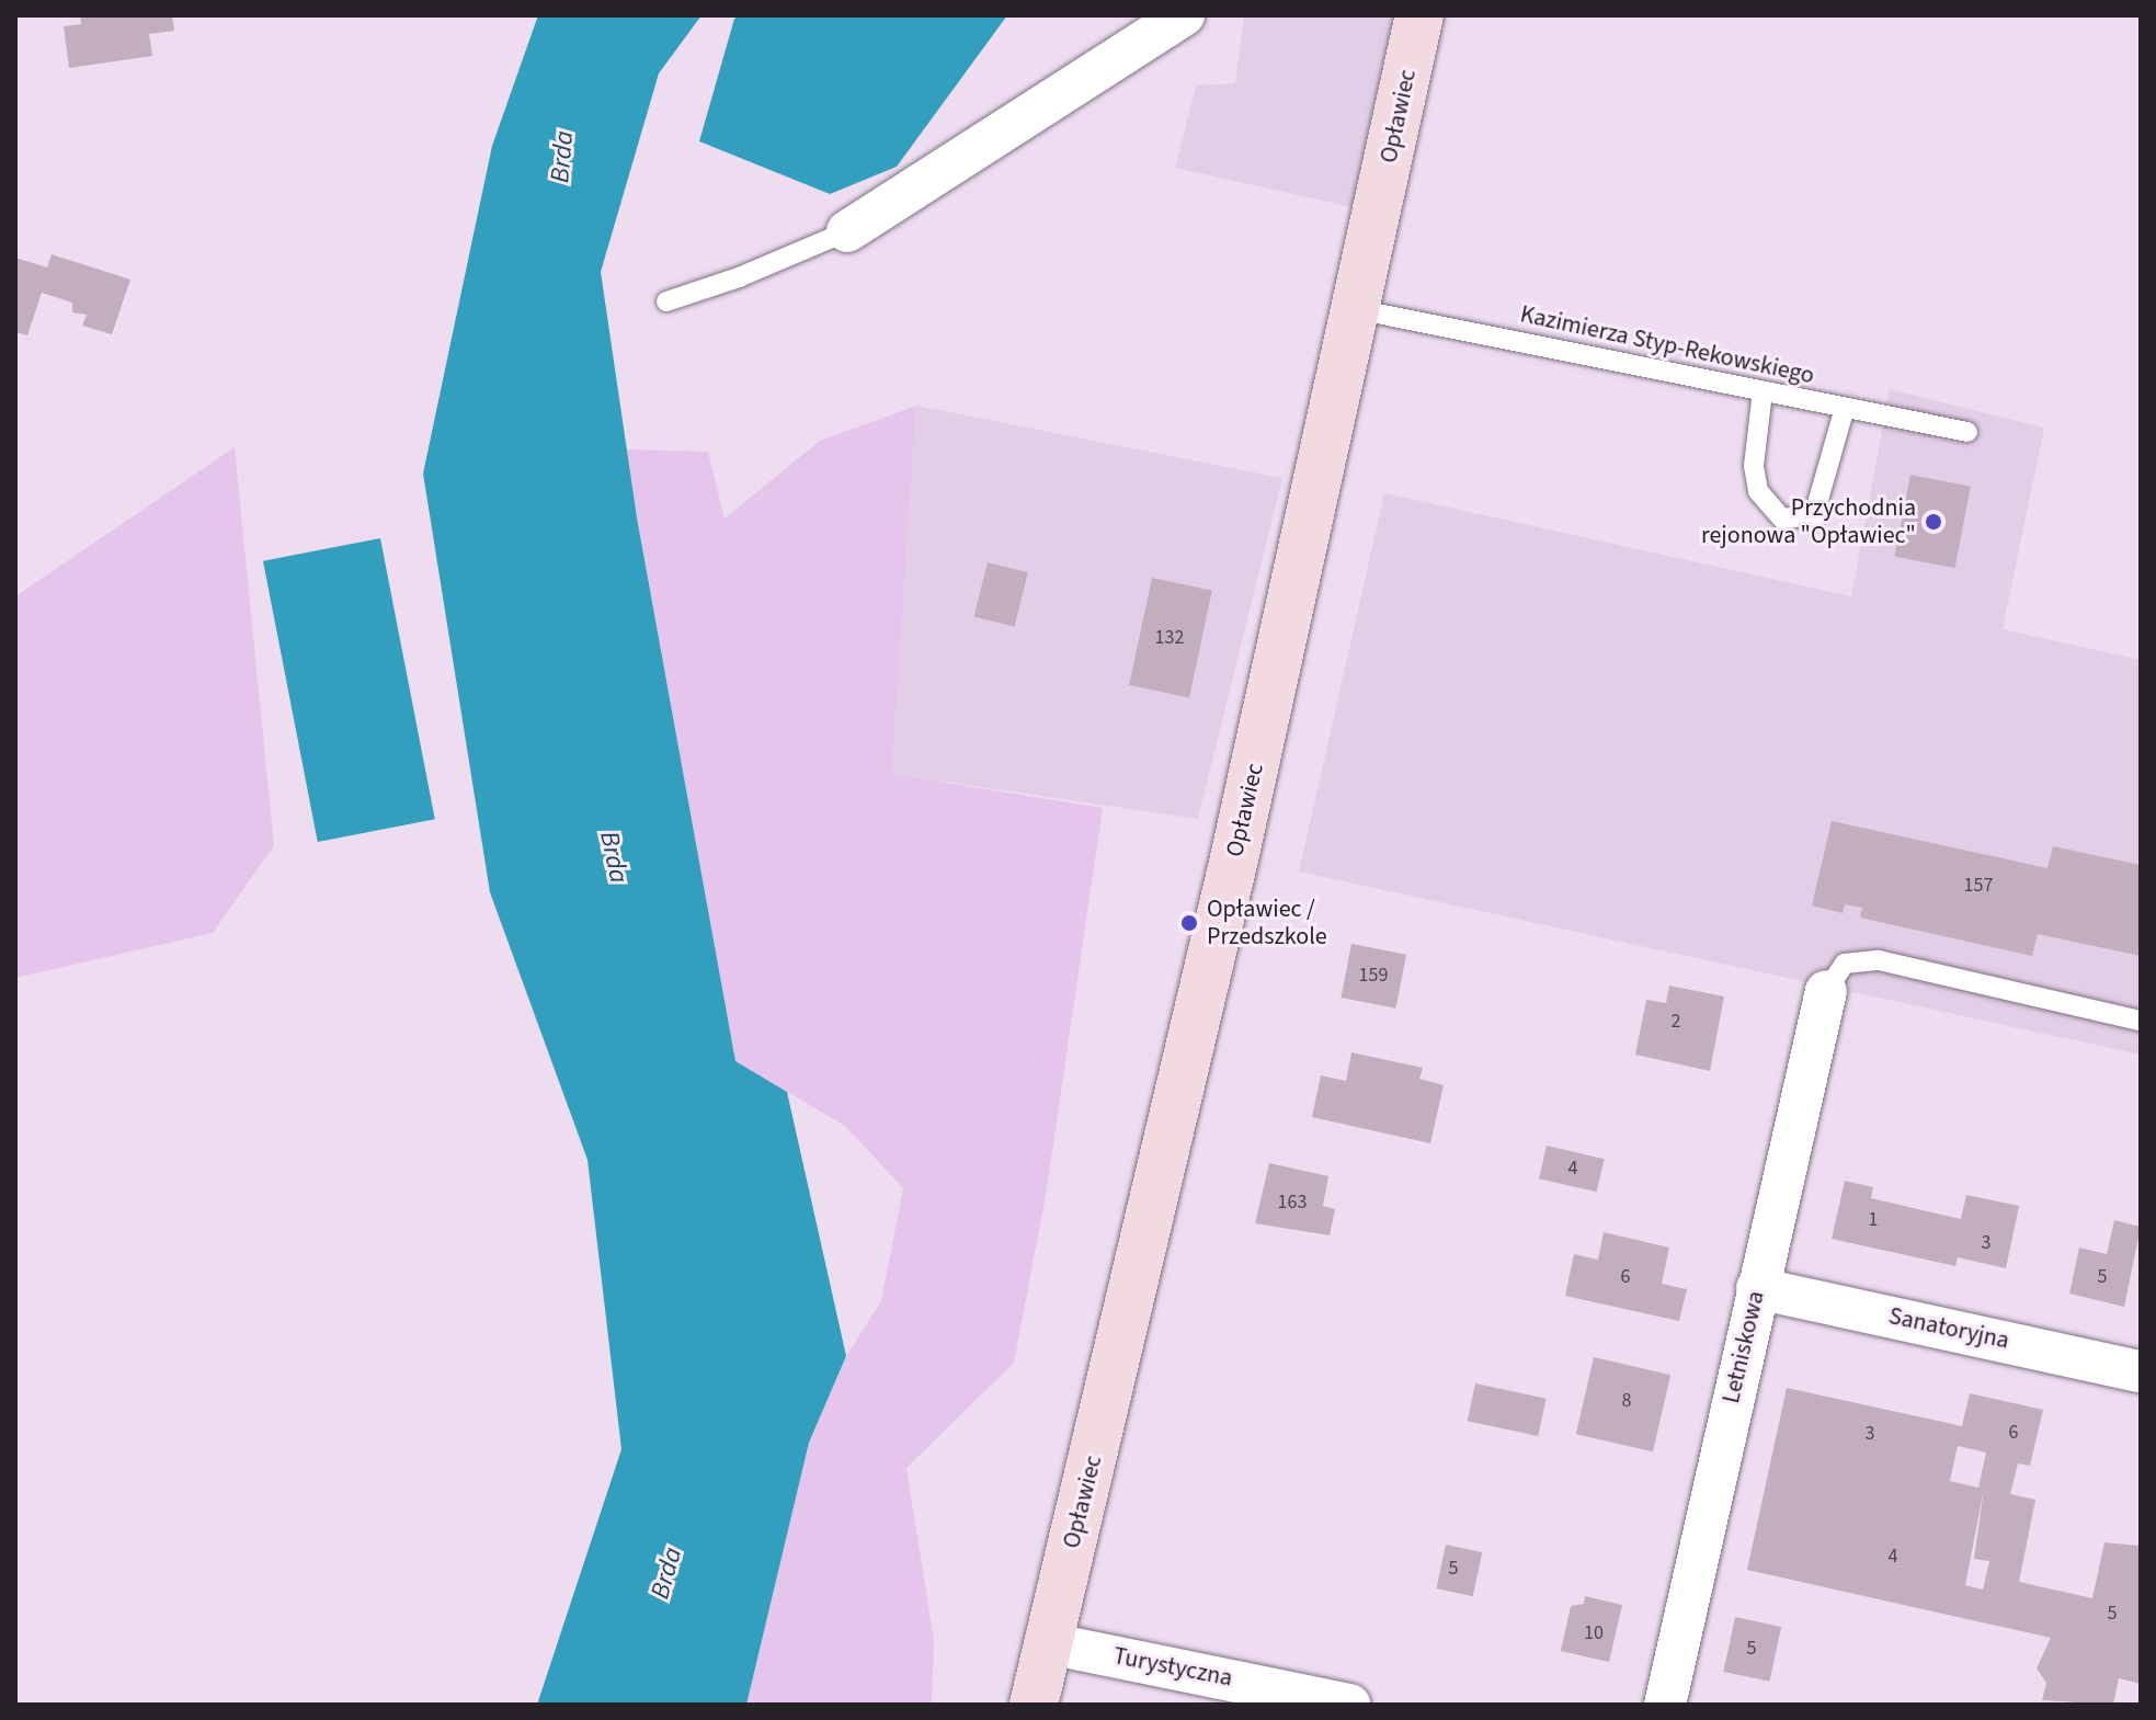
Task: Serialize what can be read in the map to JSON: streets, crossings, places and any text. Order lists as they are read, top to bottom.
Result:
{
  "streets": {
    "street": [
      "Opławiec",
      "Sanatoryjna",
      "Letniskowa",
      "Turystyczna"
    ],
    "lane": ["Kazimierza Styp-Rekowskiego"]
  },
  "crossings": [
    ["Opławiec", "Kazimierza Styp-Rekowskiego"],
    ["Opławiec", "Turystyczna"],
    ["Sanatoryjna", "Letniskowa"]
  ],
  "water": ["Brda"],
  "places": ["Przychodnia rejonowa \"Opławiec\"", "Opławiec / Przedszkole"],
  "house_numbers": [
    "132",
    "157",
    "159",
    "2",
    "4",
    "163",
    "1",
    "3",
    "6",
    "5",
    "8",
    "6",
    "3",
    "4",
    "5",
    "5",
    "10",
    "5"
  ]
}
